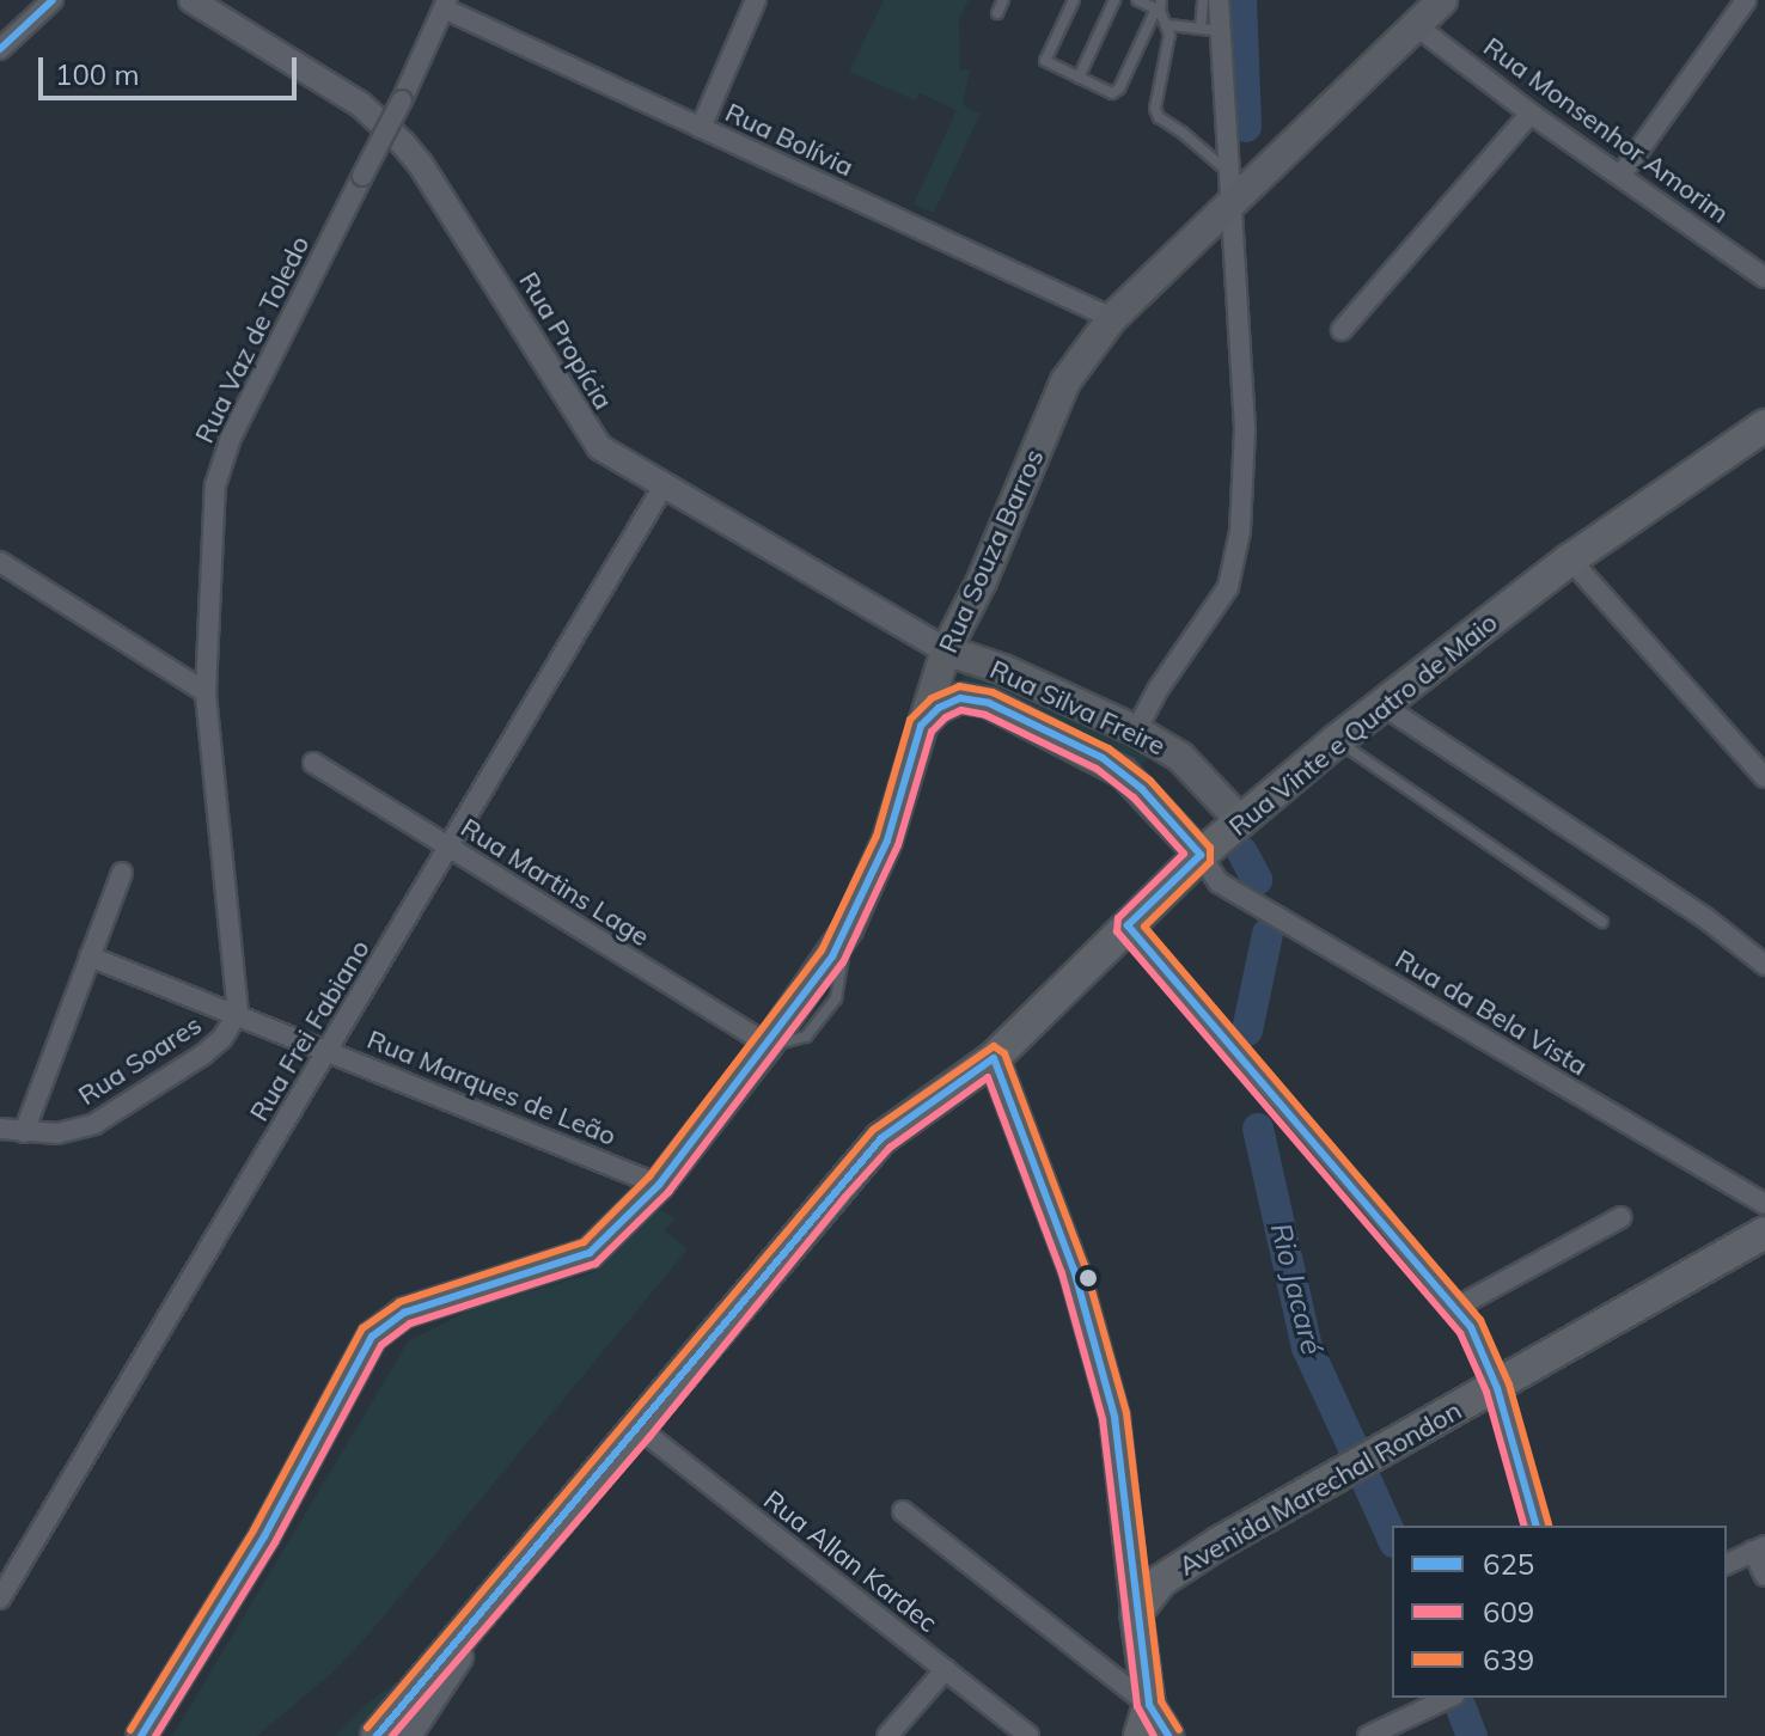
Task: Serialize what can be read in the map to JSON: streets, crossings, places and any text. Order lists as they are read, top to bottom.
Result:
{
  "streets": {
    "main road": [
      "Rua Souza Barros",
      "Rua Silva Freire",
      "Rua Vinte e Quatro de Maio",
      "Avenida Marechal Rondon"
    ],
    "street": [
      "Rua Monsenhor Amorim",
      "Rua Bolívia",
      "Rua Vaz de Toledo",
      "Rua Propícia",
      "Rua Martins Lage",
      "Rua da Bela Vista",
      "Rua Frei Fabiano",
      "Rua Soares",
      "Rua Marques de Leão",
      "Rua Allan Kardec"
    ]
  },
  "crossings": [
    ["Rua Monsenhor Amorim", "Rua Souza Barros"],
    ["Rua Bolívia", "Rua Vaz de Toledo"],
    ["Rua Bolívia", "Rua Souza Barros"],
    ["Rua Vaz de Toledo", "Rua Soares"],
    ["Rua Vaz de Toledo", "Rua Marques de Leão"],
    ["Rua Propícia", "Rua Souza Barros"],
    ["Rua Propícia", "Rua Silva Freire"],
    ["Rua Propícia", "Rua Frei Fabiano"],
    ["Rua Souza Barros", "Rua Silva Freire"],
    ["Rua Souza Barros", "Rua Martins Lage"],
    ["Rua Souza Barros", "Rua Marques de Leão"],
    ["Rua Silva Freire", "Rua Vinte e Quatro de Maio"],
    ["Rua Silva Freire", "Rua da Bela Vista"],
    ["Rua Vinte e Quatro de Maio", "Rua da Bela Vista"],
    ["Rua Vinte e Quatro de Maio", "Rua Allan Kardec"],
    ["Rua Martins Lage", "Rua Frei Fabiano"],
    ["Rua Frei Fabiano", "Rua Marques de Leão"],
    ["Rua Soares", "Rua Marques de Leão"]
  ],
  "water": ["Rio Jacaré"],
  "lines": ["transit line 625", "transit line 639", "transit line 609"],
  "legend": ["625", "609", "639"],
  "scale_bar": "100 m"
}
